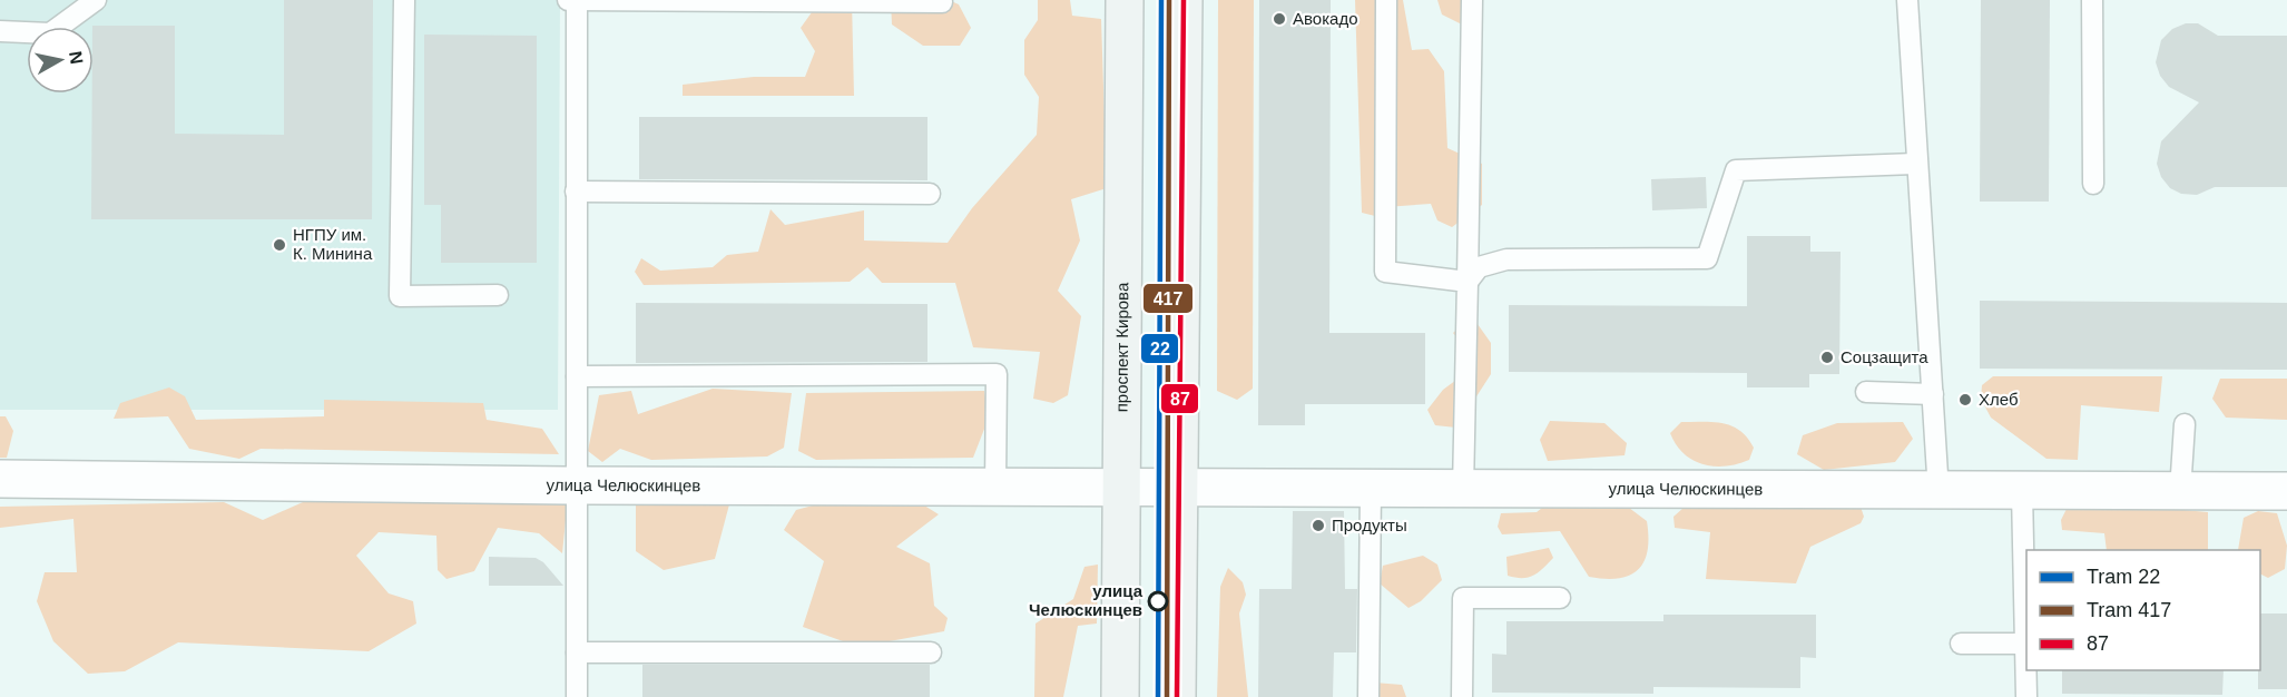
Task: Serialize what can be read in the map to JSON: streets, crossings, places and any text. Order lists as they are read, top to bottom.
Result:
{
  "streets": {
    "street": ["проспект Кирова", "улица Челюскинцев"]
  },
  "crossings": [
    ["проспект Кирова", "улица Челюскинцев"]
  ],
  "places": [
    "Авокадо",
    "НГПУ им. К. Минина",
    "Соцзащита",
    "Хлеб",
    "Продукты",
    "улица Челюскинцев"
  ],
  "lines": ["tram line 22", "tram line 417", "transit line 87"],
  "legend": ["Tram 22", "Tram 417", "87"],
  "north": "right"
}
